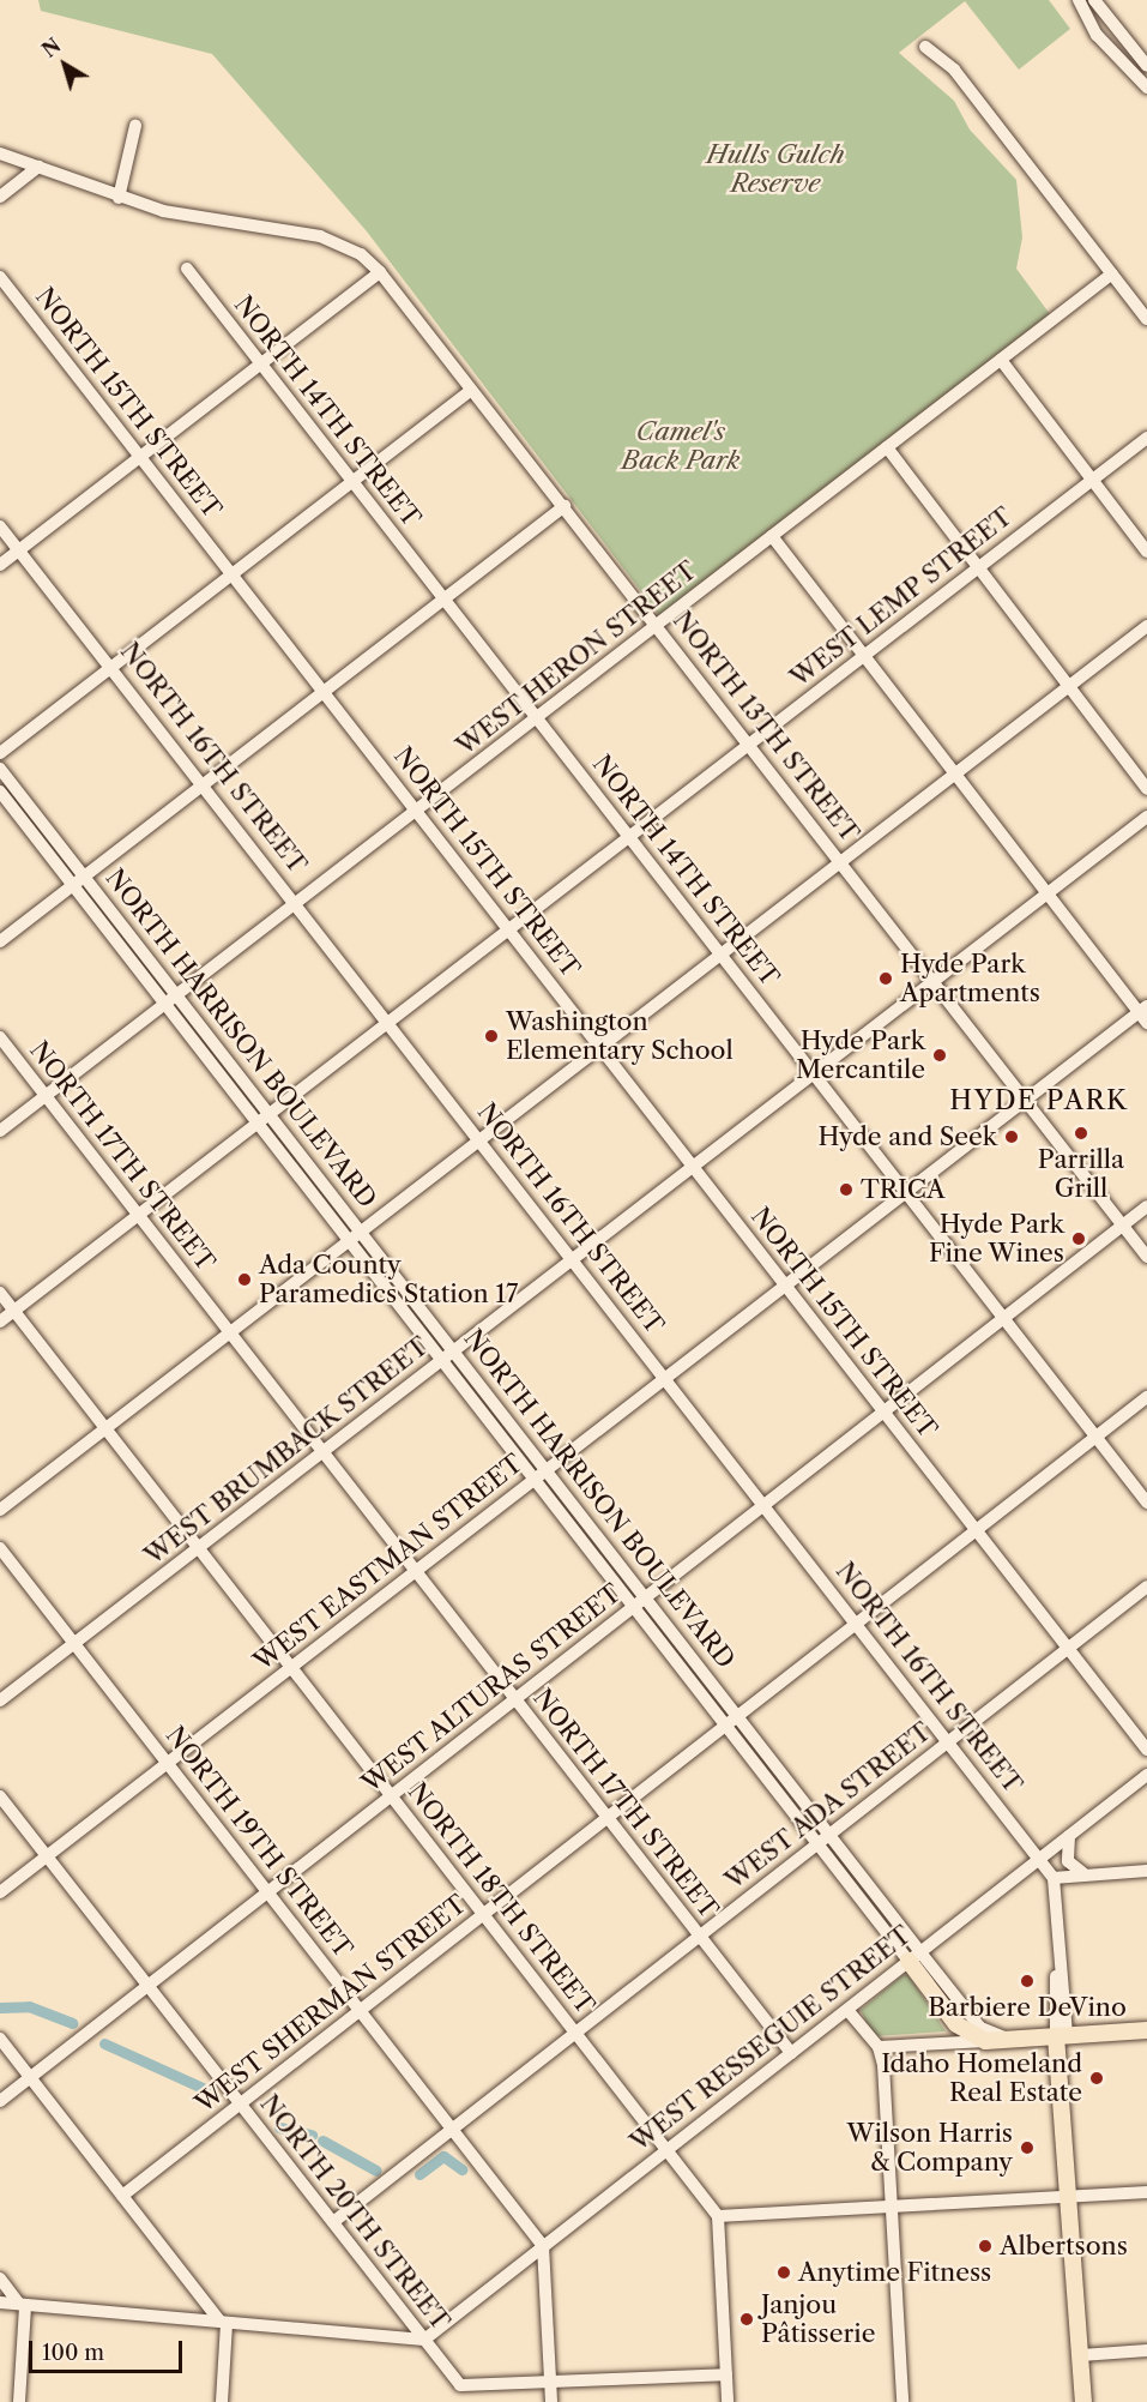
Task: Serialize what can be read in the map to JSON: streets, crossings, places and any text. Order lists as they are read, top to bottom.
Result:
{
  "streets": {
    "main road": ["NORTH HARRISON BOULEVARD"],
    "street": [
      "NORTH 15TH STREET",
      "NORTH 14TH STREET",
      "WEST LEMP STREET",
      "WEST HERON STREET",
      "NORTH 13TH STREET",
      "NORTH 16TH STREET",
      "NORTH 17TH STREET",
      "WEST BRUMBACK STREET",
      "WEST EASTMAN STREET",
      "WEST ALTURAS STREET",
      "WEST ADA STREET",
      "NORTH 19TH STREET",
      "NORTH 18TH STREET",
      "WEST SHERMAN STREET",
      "WEST RESSEGUIE STREET",
      "NORTH 20TH STREET"
    ]
  },
  "crossings": [
    ["NORTH 15TH STREET", "WEST LEMP STREET"],
    ["NORTH 15TH STREET", "WEST HERON STREET"],
    ["NORTH 15TH STREET", "WEST BRUMBACK STREET"],
    ["NORTH 15TH STREET", "WEST EASTMAN STREET"],
    ["NORTH 15TH STREET", "WEST ALTURAS STREET"],
    ["NORTH 15TH STREET", "WEST ADA STREET"],
    ["NORTH 15TH STREET", "WEST SHERMAN STREET"],
    ["NORTH 14TH STREET", "WEST LEMP STREET"],
    ["NORTH 14TH STREET", "WEST HERON STREET"],
    ["NORTH 14TH STREET", "WEST BRUMBACK STREET"],
    ["NORTH 14TH STREET", "WEST EASTMAN STREET"],
    ["NORTH 14TH STREET", "WEST ALTURAS STREET"],
    ["NORTH 14TH STREET", "WEST SHERMAN STREET"],
    ["WEST LEMP STREET", "NORTH 13TH STREET"],
    ["WEST LEMP STREET", "NORTH 16TH STREET"],
    ["WEST LEMP STREET", "NORTH HARRISON BOULEVARD"],
    ["WEST LEMP STREET", "NORTH 17TH STREET"],
    ["WEST LEMP STREET", "NORTH 18TH STREET"],
    ["WEST HERON STREET", "NORTH 13TH STREET"],
    ["WEST HERON STREET", "NORTH 16TH STREET"],
    ["WEST HERON STREET", "NORTH HARRISON BOULEVARD"],
    ["WEST HERON STREET", "NORTH 17TH STREET"],
    ["NORTH 13TH STREET", "WEST BRUMBACK STREET"],
    ["NORTH 13TH STREET", "WEST EASTMAN STREET"],
    ["NORTH 13TH STREET", "WEST ALTURAS STREET"],
    ["NORTH 16TH STREET", "WEST BRUMBACK STREET"],
    ["NORTH 16TH STREET", "WEST EASTMAN STREET"],
    ["NORTH 16TH STREET", "WEST ALTURAS STREET"],
    ["NORTH 16TH STREET", "WEST ADA STREET"],
    ["NORTH 16TH STREET", "WEST SHERMAN STREET"],
    ["NORTH 16TH STREET", "WEST RESSEGUIE STREET"],
    ["NORTH HARRISON BOULEVARD", "WEST BRUMBACK STREET"],
    ["NORTH HARRISON BOULEVARD", "WEST EASTMAN STREET"],
    ["NORTH HARRISON BOULEVARD", "WEST ALTURAS STREET"],
    ["NORTH HARRISON BOULEVARD", "WEST ADA STREET"],
    ["NORTH HARRISON BOULEVARD", "WEST SHERMAN STREET"],
    ["NORTH HARRISON BOULEVARD", "WEST RESSEGUIE STREET"],
    ["NORTH 17TH STREET", "WEST BRUMBACK STREET"],
    ["NORTH 17TH STREET", "WEST EASTMAN STREET"],
    ["NORTH 17TH STREET", "WEST ALTURAS STREET"],
    ["NORTH 17TH STREET", "WEST ADA STREET"],
    ["NORTH 17TH STREET", "WEST SHERMAN STREET"],
    ["NORTH 17TH STREET", "WEST RESSEGUIE STREET"],
    ["WEST BRUMBACK STREET", "NORTH 19TH STREET"],
    ["WEST BRUMBACK STREET", "NORTH 18TH STREET"],
    ["WEST EASTMAN STREET", "NORTH 19TH STREET"],
    ["WEST EASTMAN STREET", "NORTH 18TH STREET"],
    ["WEST EASTMAN STREET", "NORTH 20TH STREET"],
    ["WEST ALTURAS STREET", "NORTH 19TH STREET"],
    ["WEST ALTURAS STREET", "NORTH 18TH STREET"],
    ["WEST ALTURAS STREET", "NORTH 20TH STREET"],
    ["WEST ADA STREET", "NORTH 19TH STREET"],
    ["WEST ADA STREET", "NORTH 18TH STREET"],
    ["WEST ADA STREET", "NORTH 20TH STREET"],
    ["NORTH 19TH STREET", "WEST SHERMAN STREET"],
    ["NORTH 19TH STREET", "WEST RESSEGUIE STREET"],
    ["NORTH 18TH STREET", "WEST SHERMAN STREET"],
    ["NORTH 18TH STREET", "WEST RESSEGUIE STREET"],
    ["WEST SHERMAN STREET", "NORTH 20TH STREET"],
    ["WEST RESSEGUIE STREET", "NORTH 20TH STREET"]
  ],
  "districts": ["HYDE PARK"],
  "parks": ["Hulls Gulch Reserve", "Camel's Back Park"],
  "places": [
    "Hyde Park Apartments",
    "Washington Elementary School",
    "Hyde Park Mercantile",
    "Parrilla Grill",
    "Hyde and Seek",
    "TRICA",
    "Hyde Park Fine Wines",
    "Ada County Paramedics Station 17",
    "Barbiere DeVino",
    "Idaho Homeland Real Estate",
    "Wilson Harris & Company",
    "Albertsons",
    "Anytime Fitness",
    "Janjou Pâtisserie"
  ],
  "scale_bar": "100 m",
  "north": "top left"
}
